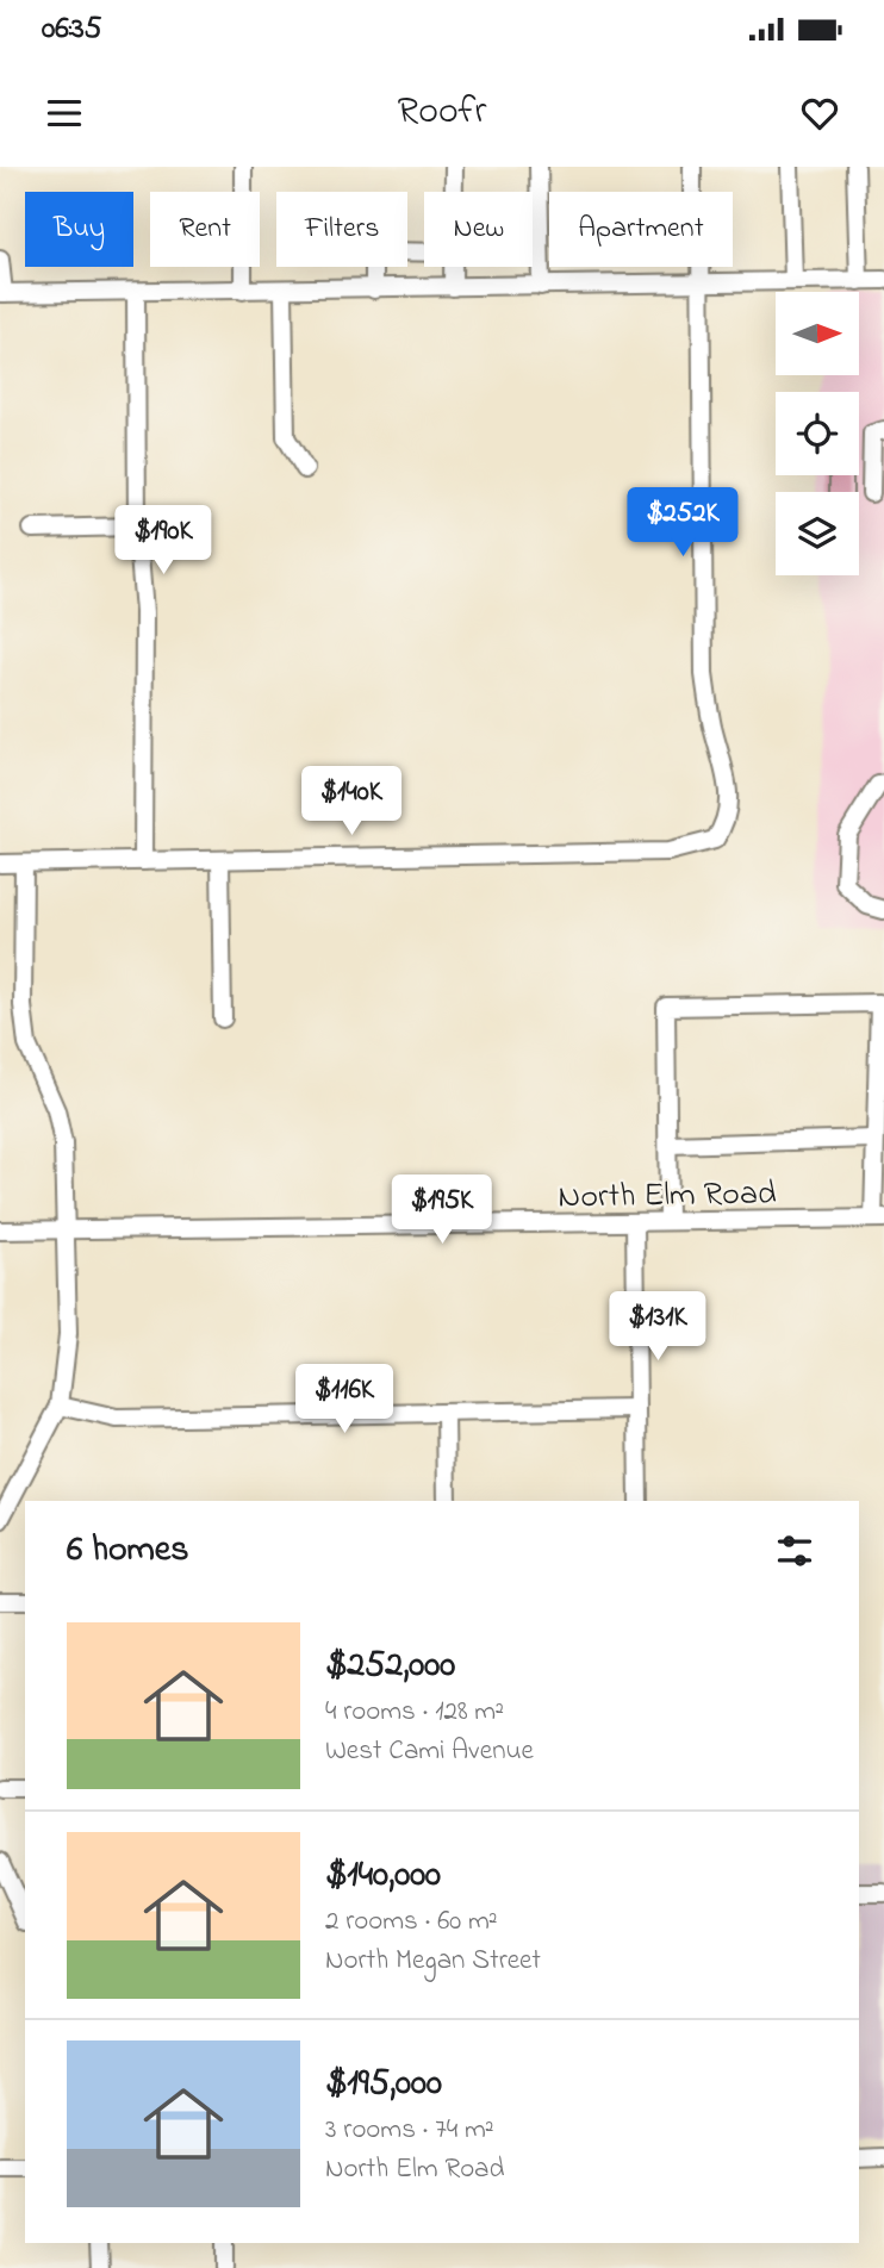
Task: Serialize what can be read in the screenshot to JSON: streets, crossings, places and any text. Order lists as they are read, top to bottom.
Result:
{
  "streets": {
    "street": ["North Elm Road"]
  },
  "north": "right",
  "page": {
    "status": "06:35",
    "header": "Roofr",
    "chip": [
      "Buy",
      "Rent",
      "Filters",
      "New",
      "Apartment"
    ],
    "price": [
      "$252K",
      "$190K",
      "$140K",
      "$195K",
      "$131K",
      "$116K"
    ],
    "heading": "6 homes",
    "list": [
      {
        "name": "$252,000",
        "note": "4 rooms · 128 m² · West Cami Avenue"
      },
      {
        "name": "$140,000",
        "note": "2 rooms · 60 m² · North Megan Street"
      },
      {
        "name": "$195,000",
        "note": "3 rooms · 74 m² · North Elm Road"
      }
    ]
  }
}
